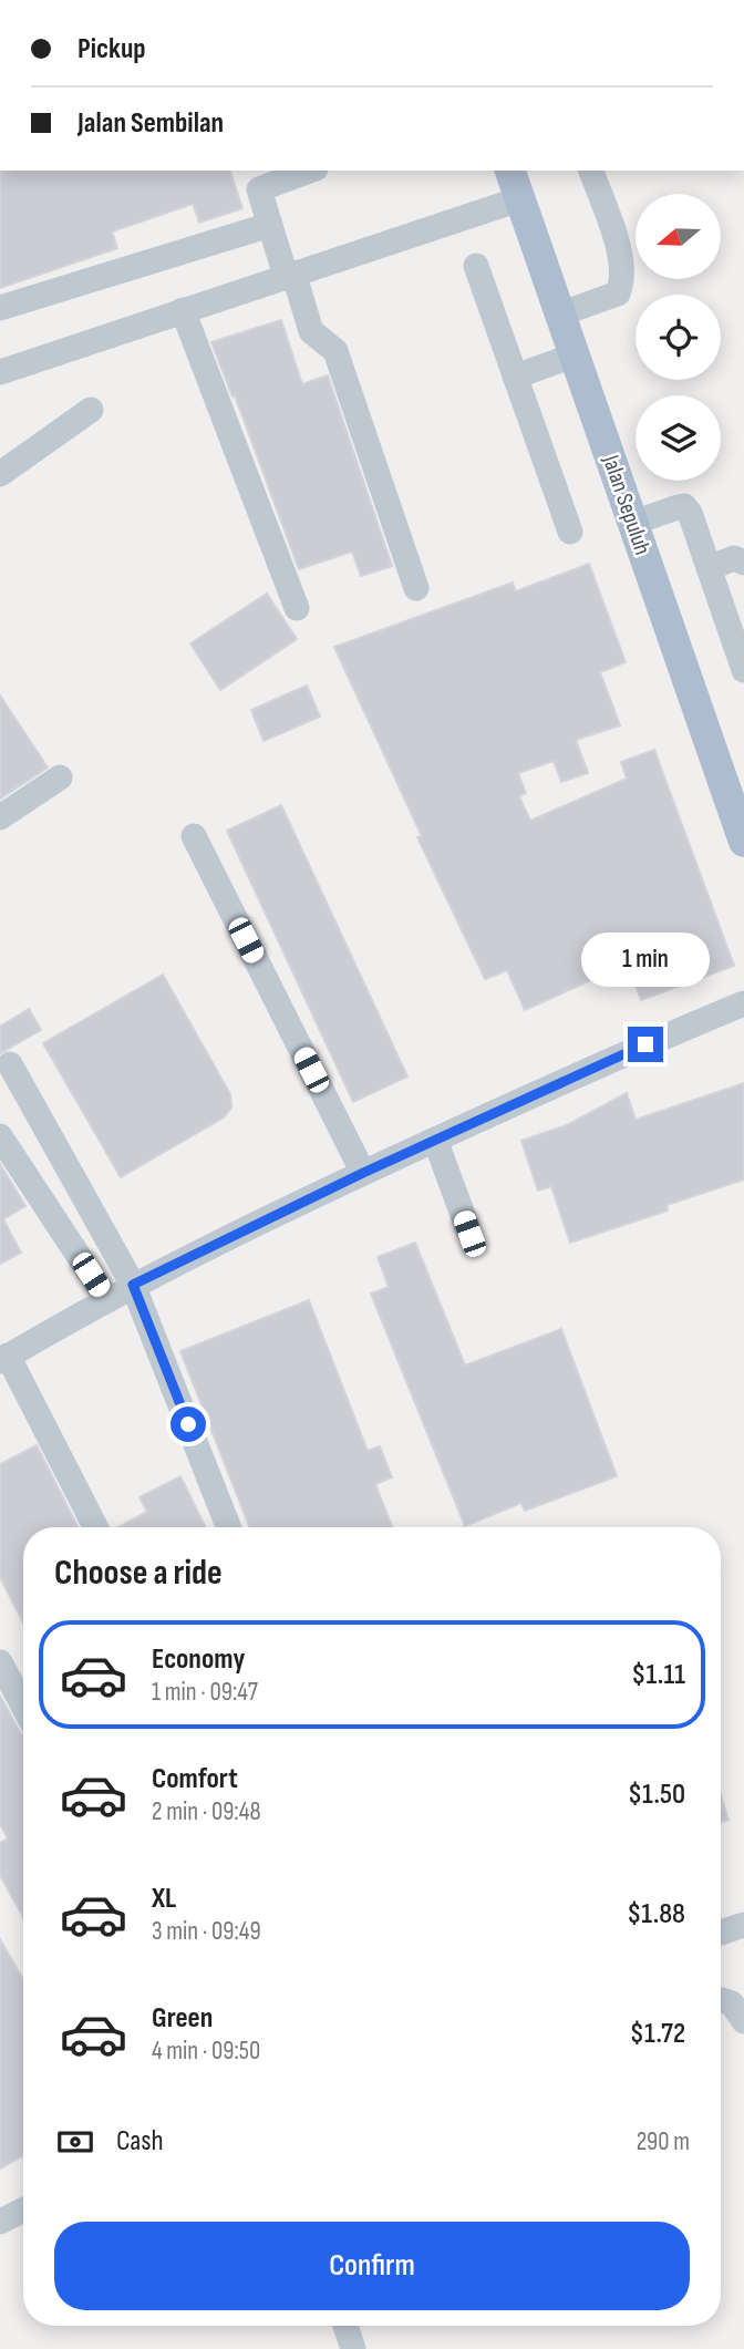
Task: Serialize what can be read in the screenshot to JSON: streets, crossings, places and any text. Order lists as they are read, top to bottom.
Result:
{
  "streets": {
    "main road": ["Jalan Sepuluh"]
  },
  "north": "left",
  "page": {
    "banner": ["Pickup", "Jalan Sembilan"],
    "bubble": "1 min",
    "heading": "Choose a ride",
    "list": [
      {
        "name": "Economy",
        "note": "1 min · 09:47",
        "value": "$1.11"
      },
      {
        "name": "Comfort",
        "note": "2 min · 09:48",
        "value": "$1.50"
      },
      {
        "name": "XL",
        "note": "3 min · 09:49",
        "value": "$1.88"
      },
      {
        "name": "Green",
        "note": "4 min · 09:50",
        "value": "$1.72"
      }
    ],
    "pay": ["Cash", "290 m"],
    "buttons": "Confirm"
  }
}
